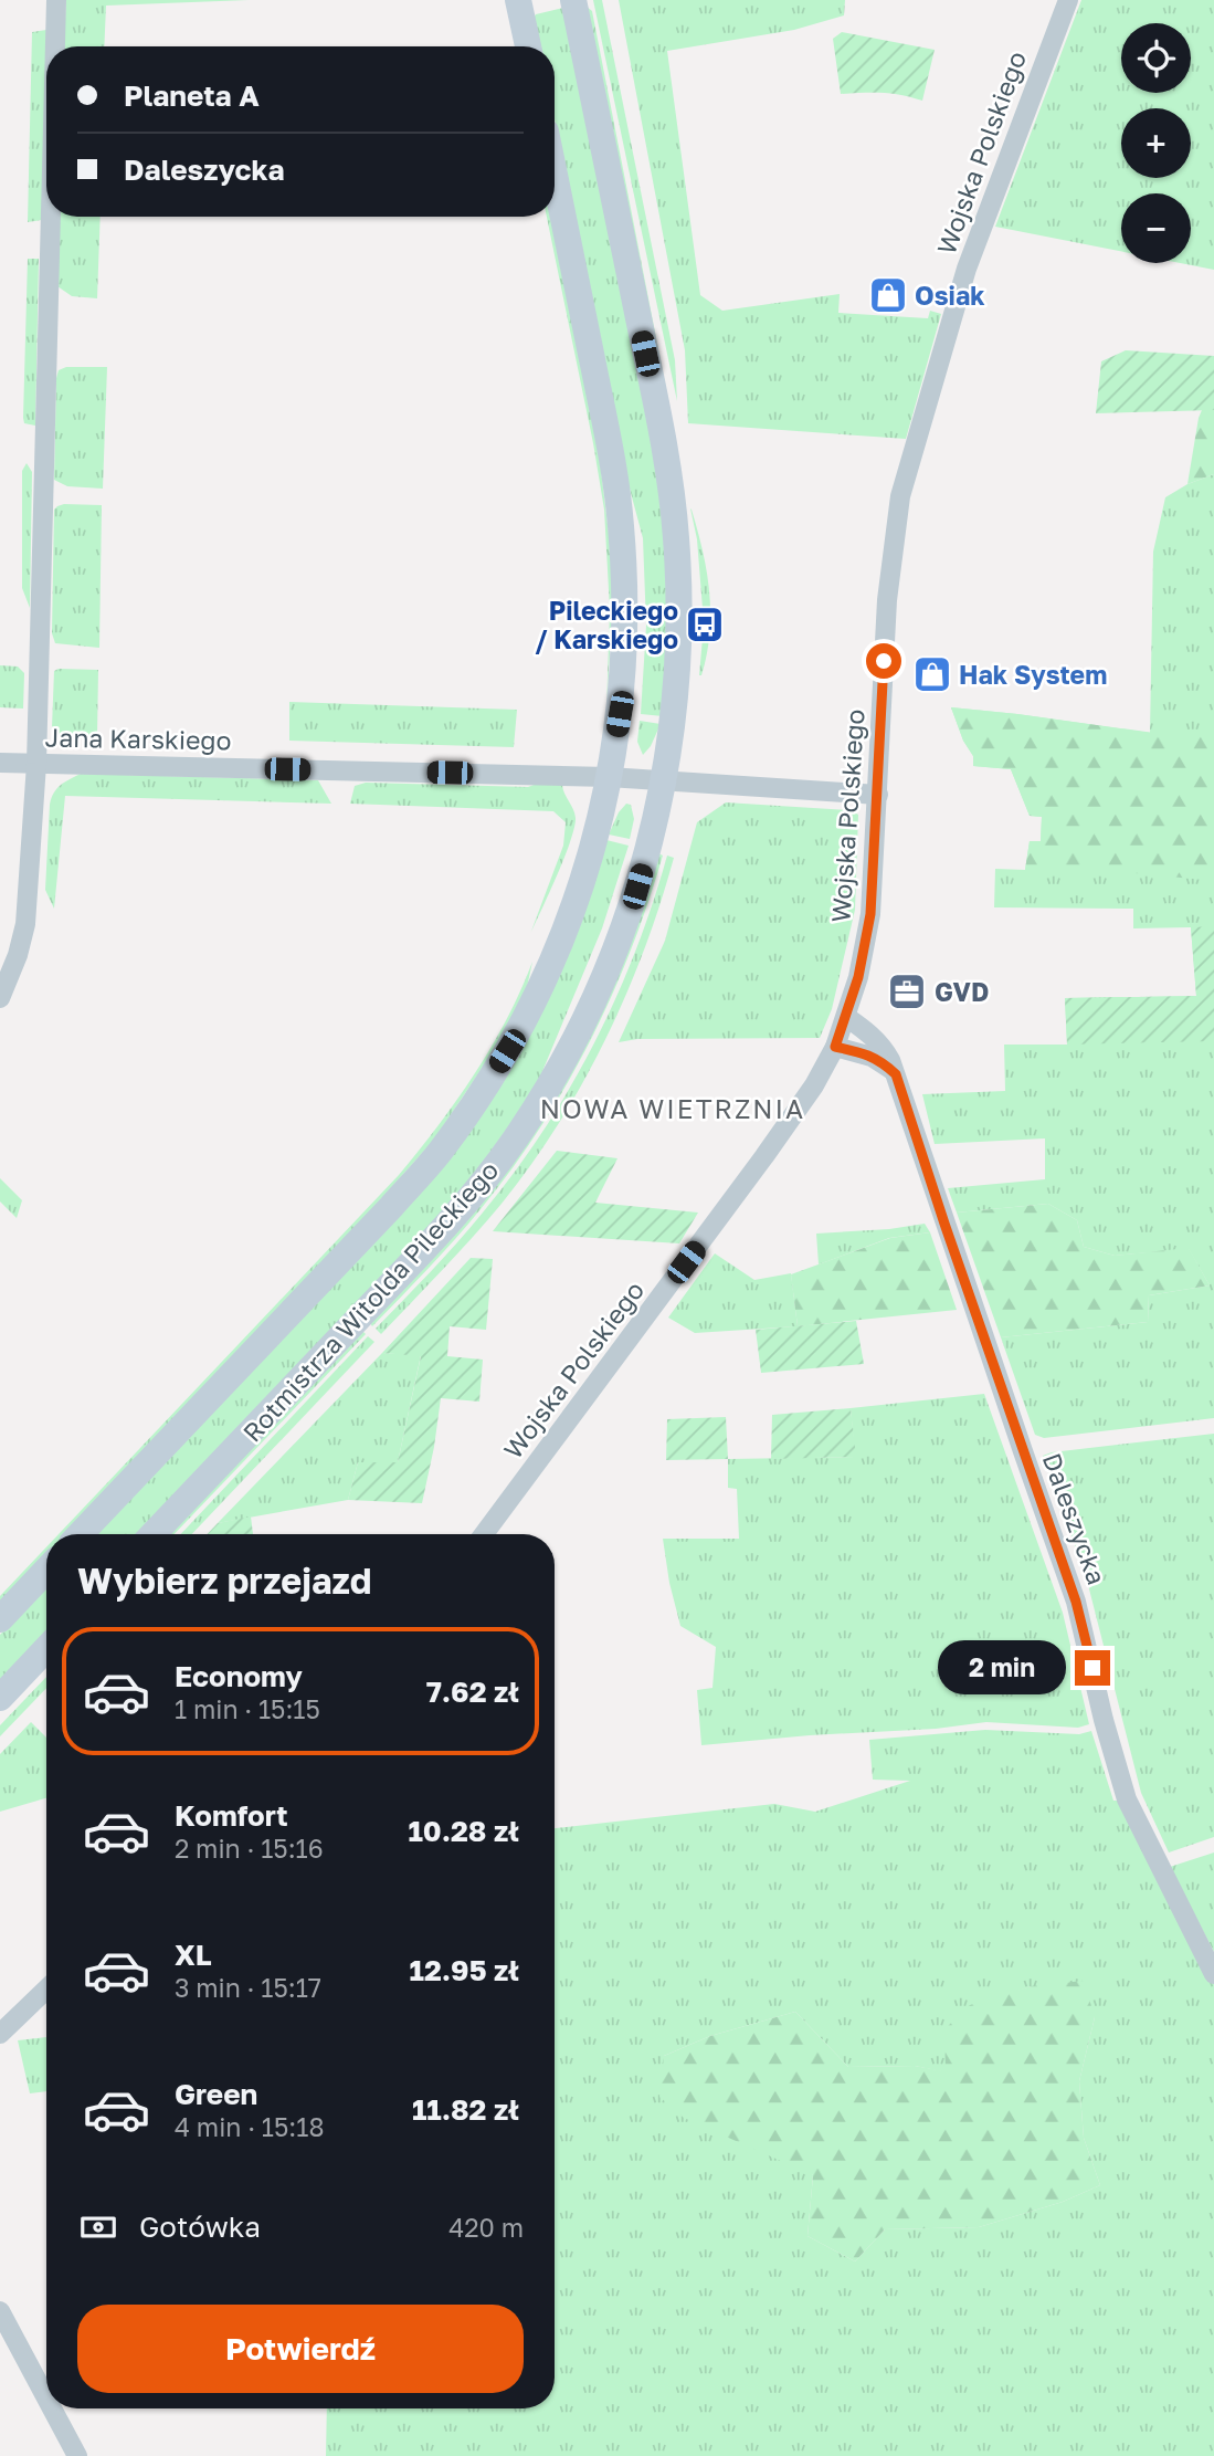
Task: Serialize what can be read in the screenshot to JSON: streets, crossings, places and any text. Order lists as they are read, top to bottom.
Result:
{
  "streets": {
    "main road": ["Rotmistrza Witolda Pileckiego"],
    "street": ["Wojska Polskiego", "Jana Karskiego", "Daleszycka"]
  },
  "crossings": [
    ["Wojska Polskiego", "Jana Karskiego"],
    ["Wojska Polskiego", "Daleszycka"],
    ["Jana Karskiego", "Rotmistrza Witolda Pileckiego"]
  ],
  "districts": ["NOWA WIETRZNIA"],
  "places": {
    "shop": ["Osiak", "Hak System"],
    "bus stop": ["Pileckiego / Karskiego"],
    "office": ["GVD"]
  },
  "page": {
    "map_buttons": ["+", "−"],
    "banner": ["Planeta A", "Daleszycka"],
    "heading": "Wybierz przejazd",
    "list": [
      {
        "name": "Economy",
        "note": "1 min · 15:15",
        "value": "7.62 zł"
      },
      {
        "name": "Komfort",
        "note": "2 min · 15:16",
        "value": "10.28 zł"
      },
      {
        "name": "XL",
        "note": "3 min · 15:17",
        "value": "12.95 zł"
      },
      {
        "name": "Green",
        "note": "4 min · 15:18",
        "value": "11.82 zł"
      }
    ],
    "bubble": "2 min",
    "pay": ["Gotówka", "420 m"],
    "buttons": "Potwierdź"
  }
}
